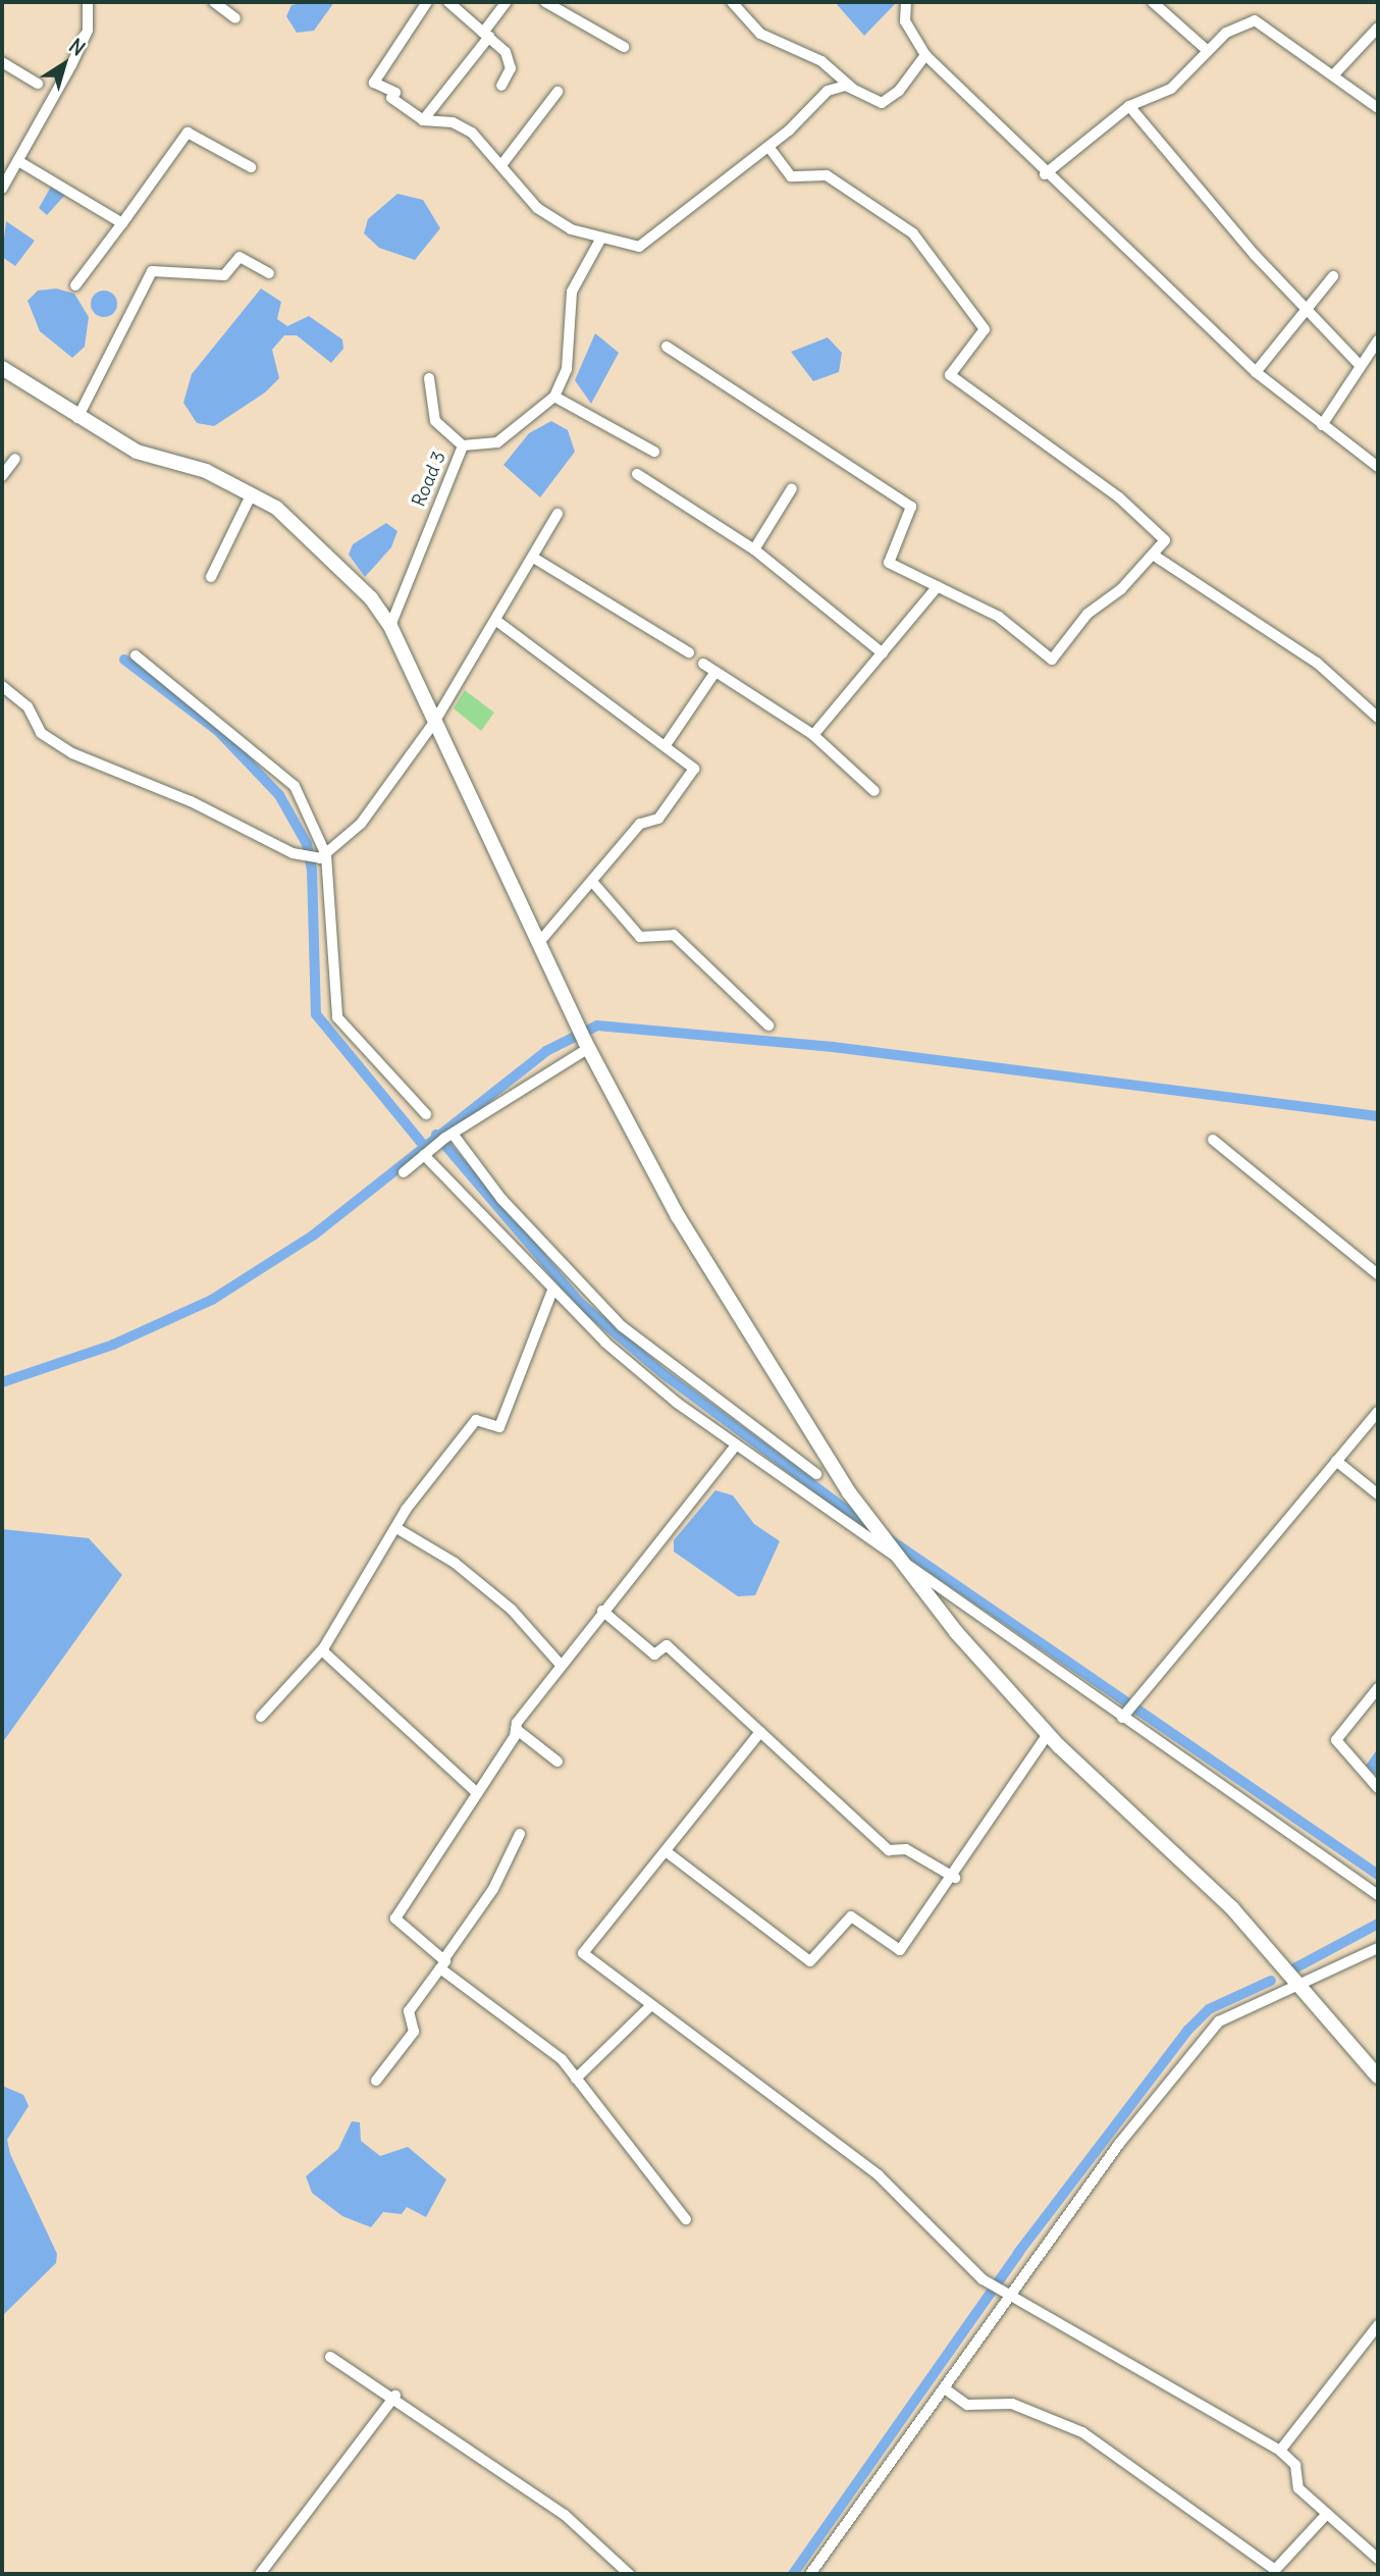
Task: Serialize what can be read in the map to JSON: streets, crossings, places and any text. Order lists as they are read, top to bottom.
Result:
{
  "streets": {
    "street": ["Road 3"]
  },
  "north": "top right"
}
